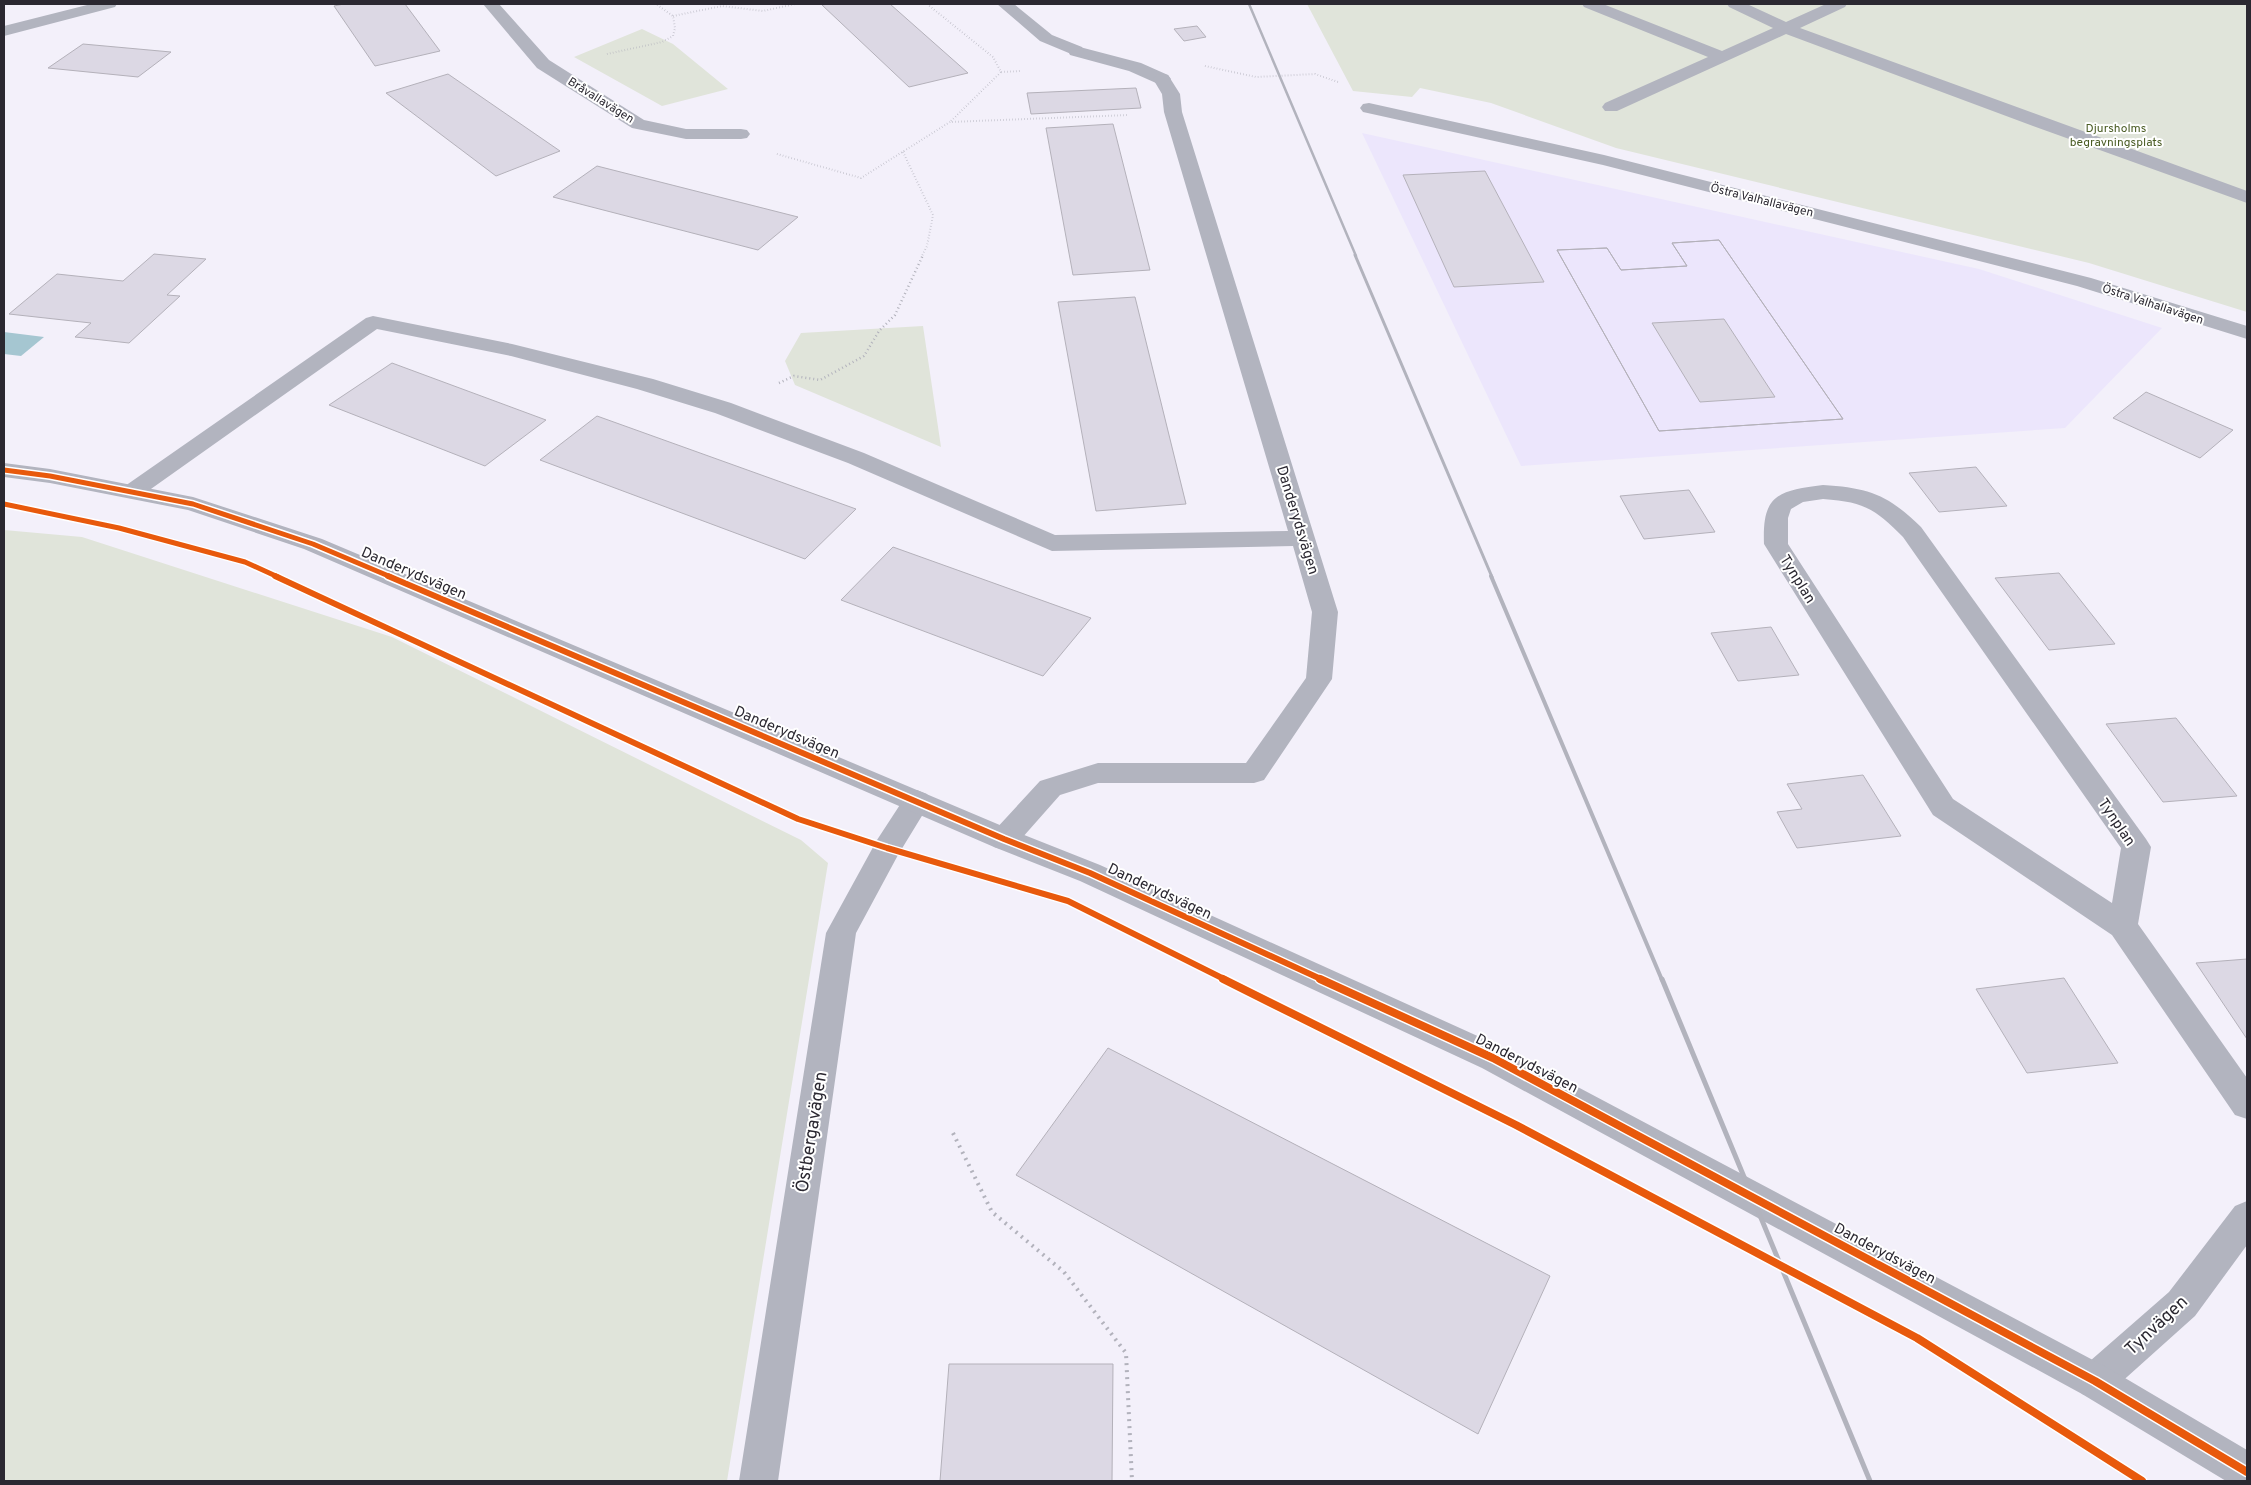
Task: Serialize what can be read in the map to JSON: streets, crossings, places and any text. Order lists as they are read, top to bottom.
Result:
{
  "streets": {
    "street": [
      "Bråvallavägen",
      "Östra Valhallavägen",
      "Danderydsvägen",
      "Tynplan",
      "Östbergavägen",
      "Tynvägen"
    ]
  },
  "crossings": [
    ["Danderydsvägen", "Östbergavägen"],
    ["Danderydsvägen", "Tynvägen"]
  ],
  "parks": ["Djursholms begravningsplats"]
}
